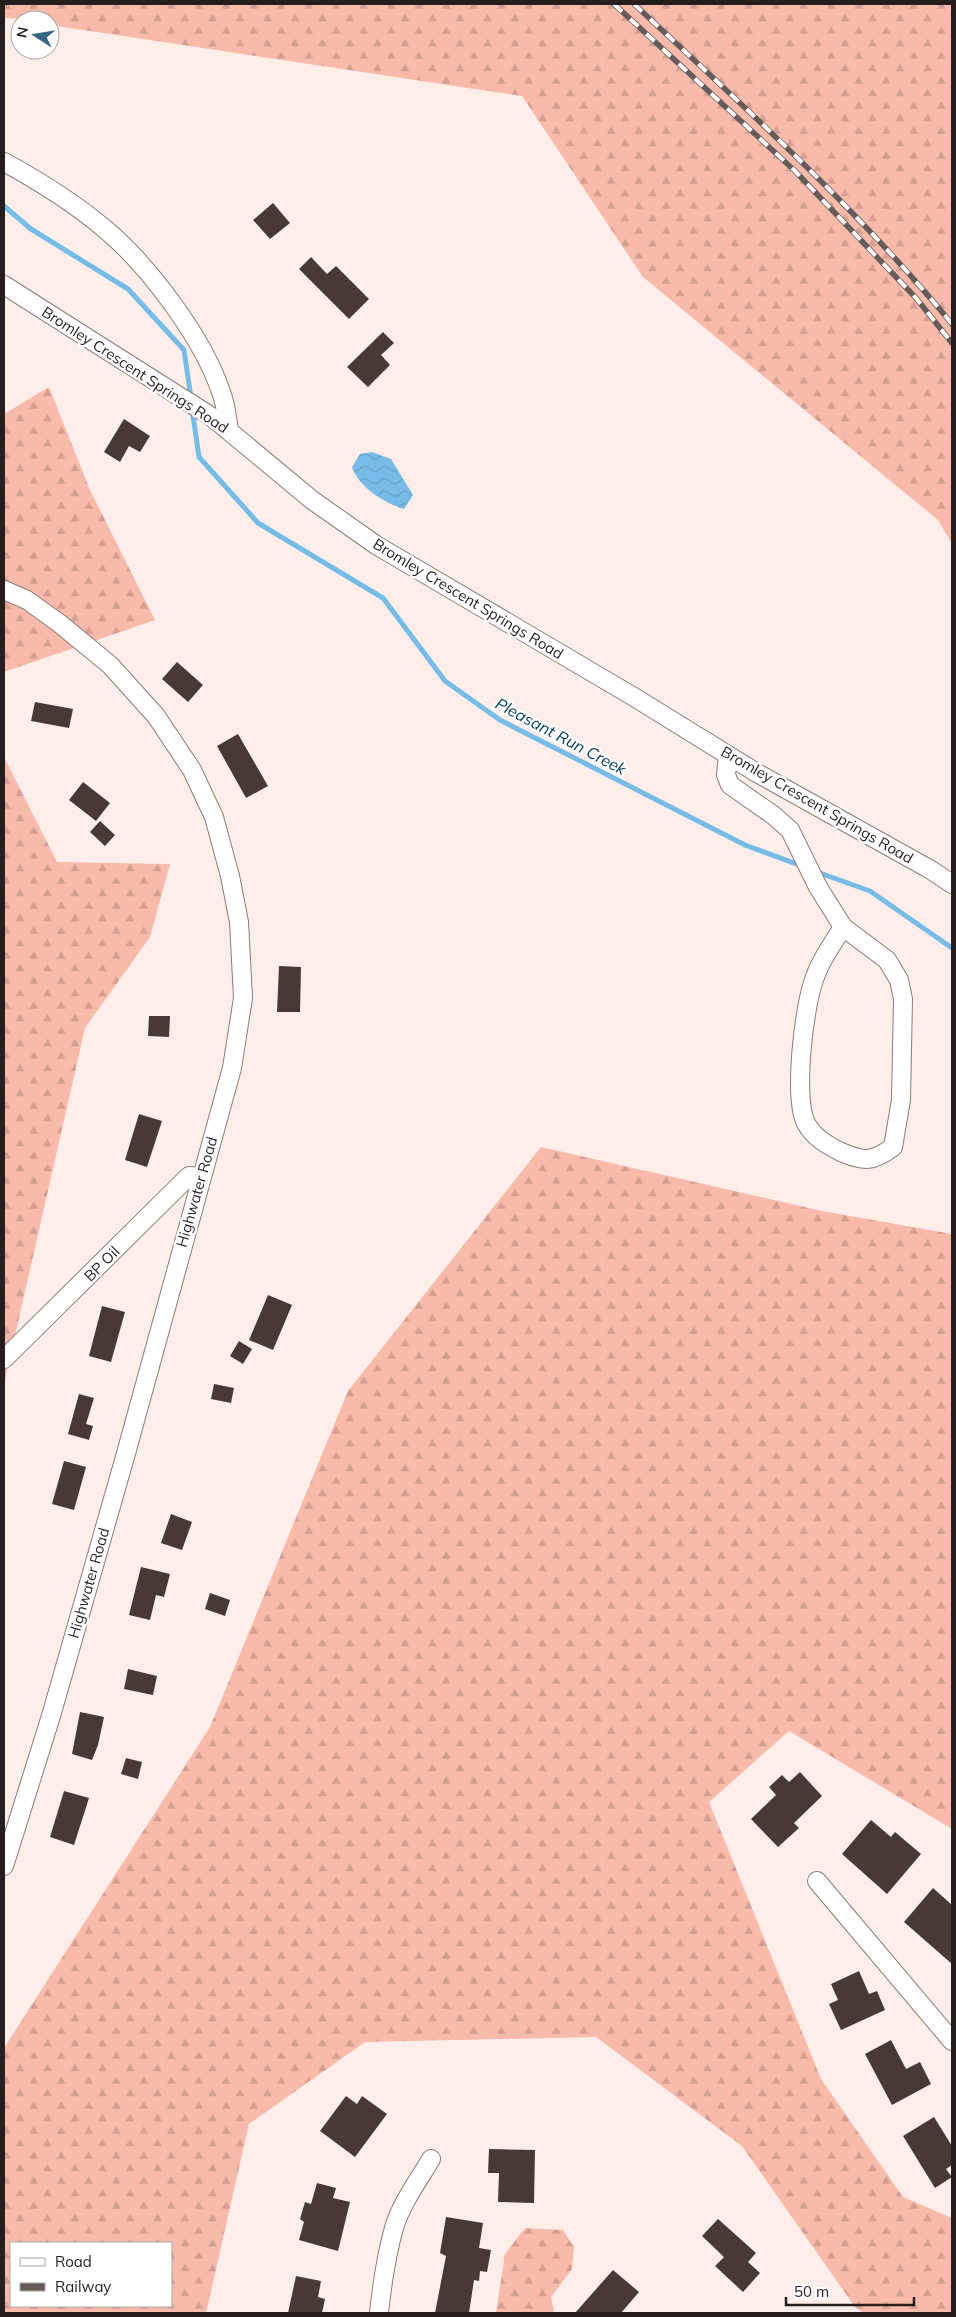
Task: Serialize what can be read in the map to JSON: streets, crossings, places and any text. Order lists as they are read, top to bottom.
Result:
{
  "streets": {
    "street": ["Bromley Crescent Springs Road", "Highwater Road", "BP Oil"]
  },
  "crossings": [
    ["Highwater Road", "BP Oil"]
  ],
  "water": ["Pleasant Run Creek"],
  "legend": ["Road", "Railway"],
  "scale_bar": "50 m",
  "north": "left"
}
